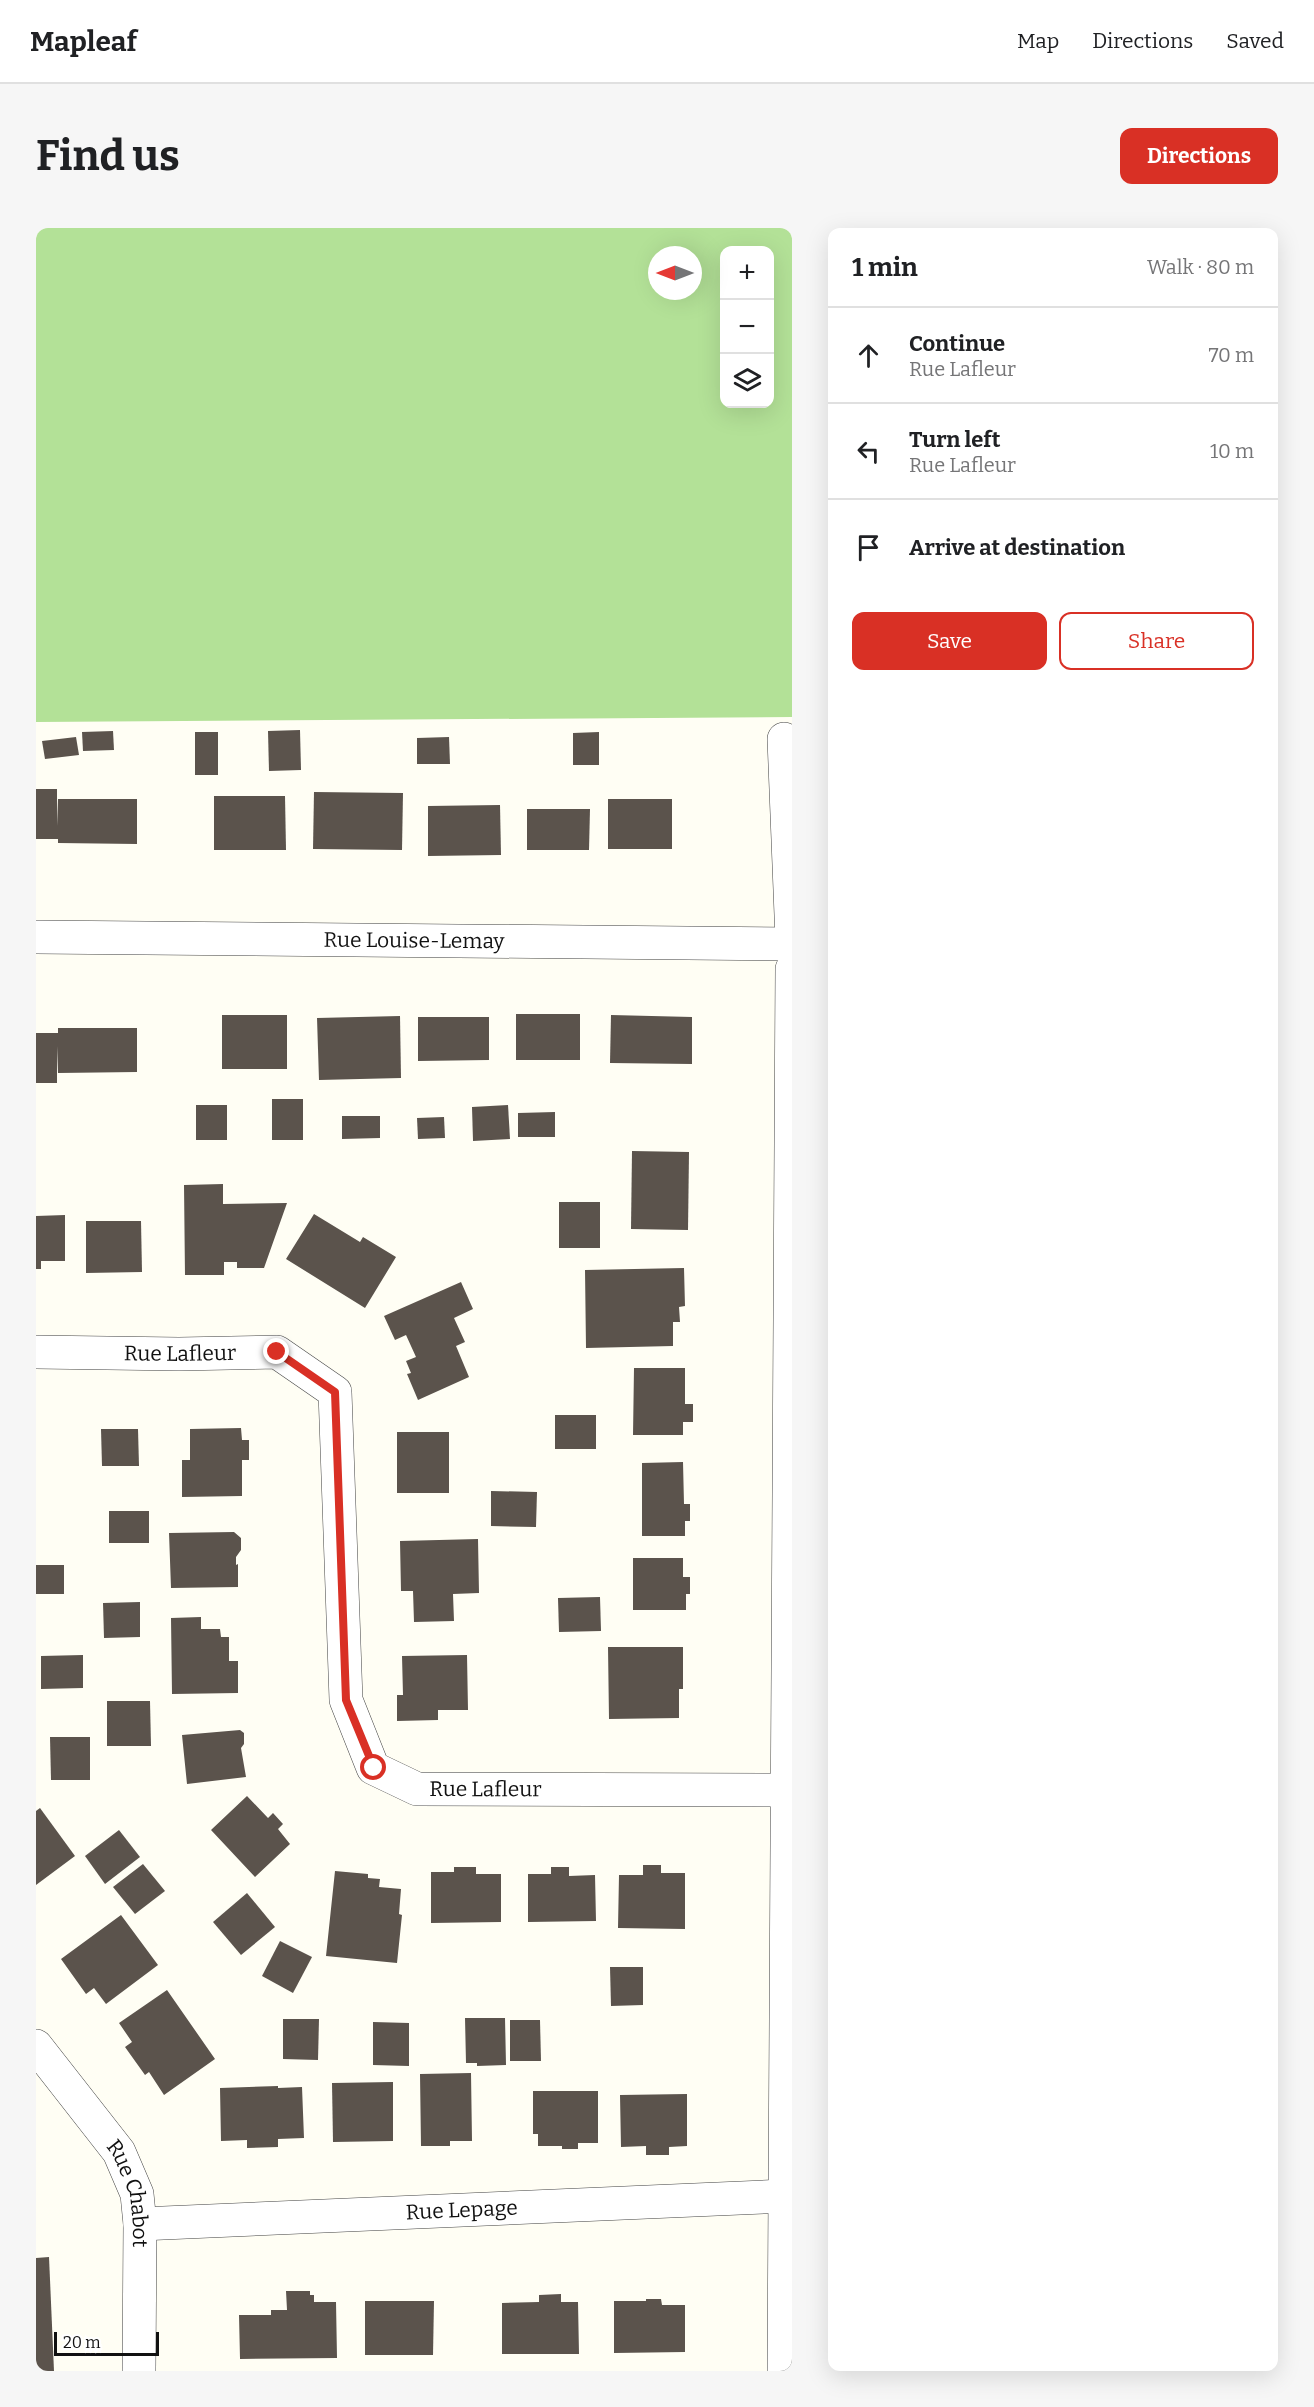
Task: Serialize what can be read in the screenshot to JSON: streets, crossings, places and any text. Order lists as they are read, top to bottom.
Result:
{
  "streets": {
    "street": [
      "Rue Louise-Lemay",
      "Rue Lafleur",
      "Rue Chabot",
      "Rue Lepage"
    ]
  },
  "crossings": [
    ["Rue Chabot", "Rue Lepage"]
  ],
  "scale_bar": "20 m",
  "north": "left",
  "page": {
    "header": "Mapleaf",
    "nav": ["Map", "Directions", "Saved"],
    "buttons": [
      "Directions",
      ["Save", "Share"]
    ],
    "title": "Find us",
    "heading": ["1 min", "Walk · 80 m"],
    "map_buttons": ["+", "−"],
    "list": [
      ["Continue", "Rue Lafleur", "70 m"],
      ["Turn left", "Rue Lafleur", "10 m"],
      "Arrive at destination"
    ],
    "scale": "20 m"
  }
}
